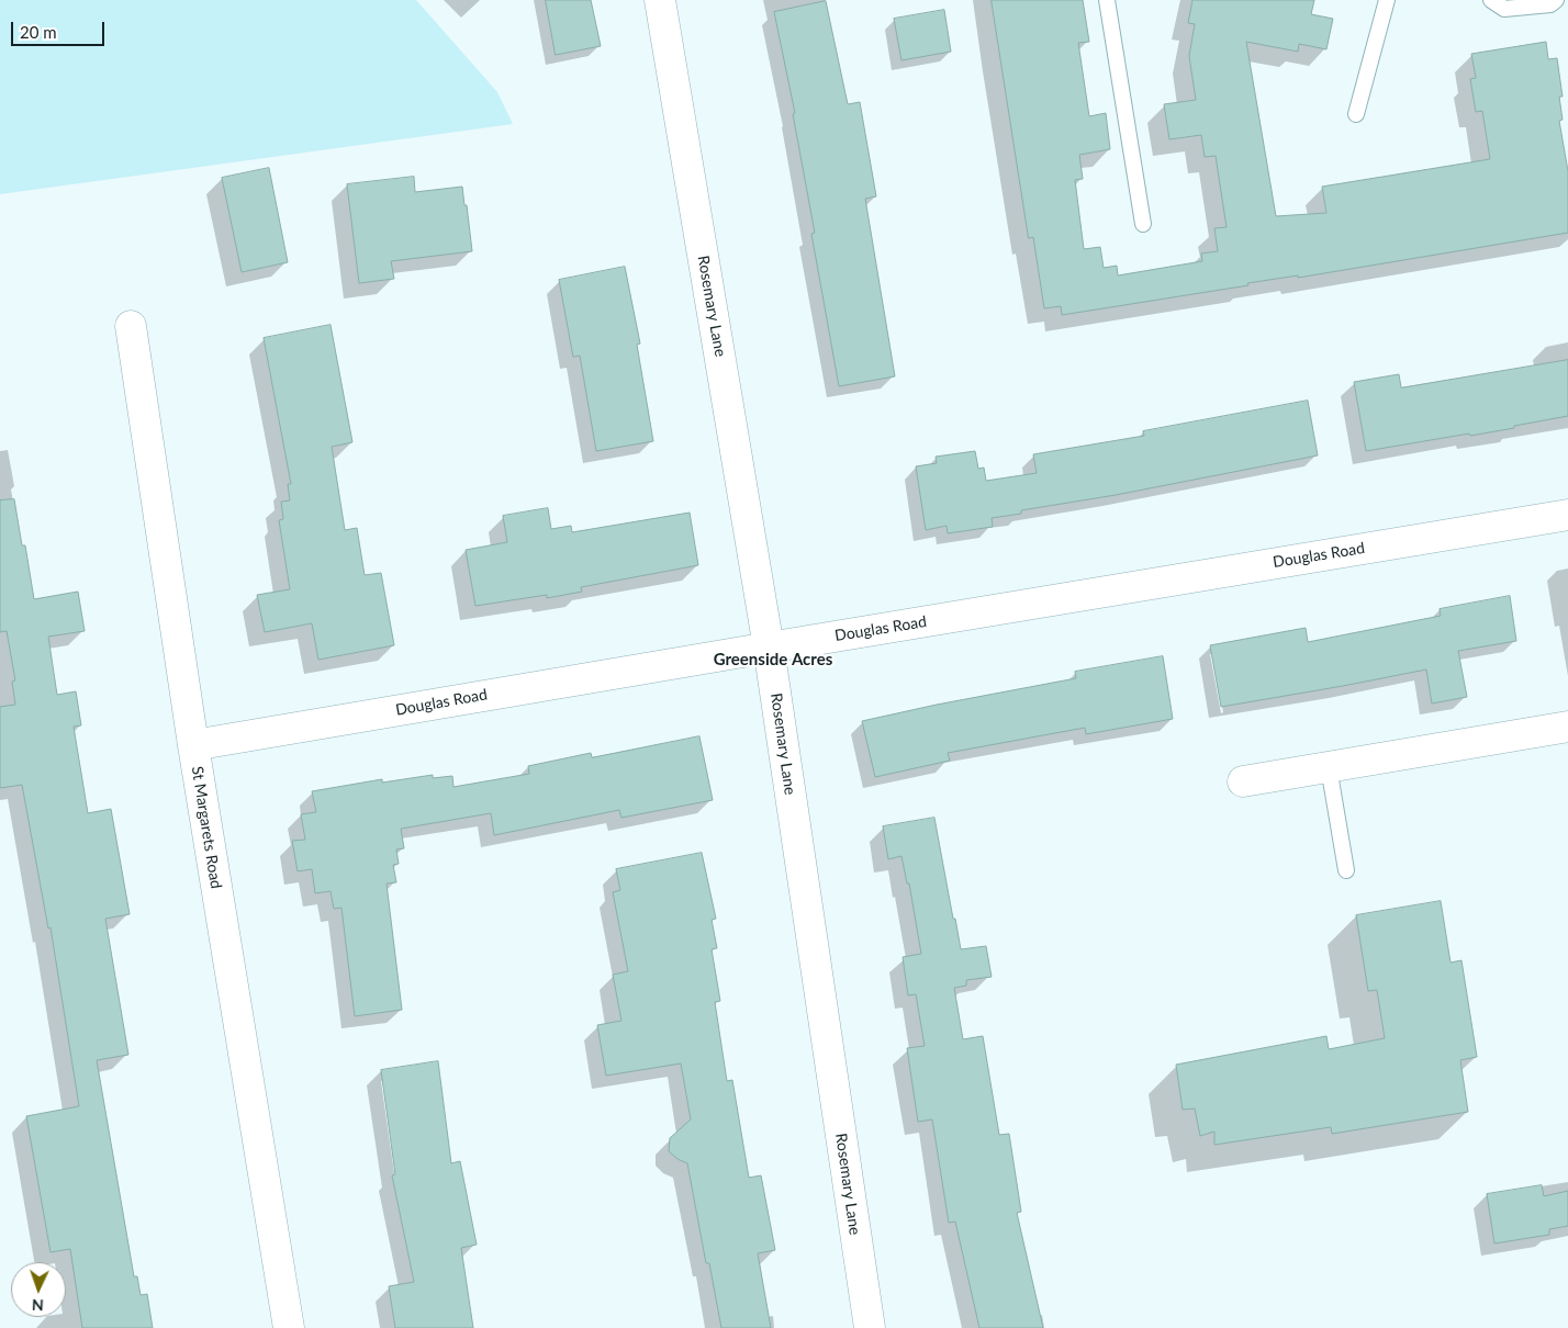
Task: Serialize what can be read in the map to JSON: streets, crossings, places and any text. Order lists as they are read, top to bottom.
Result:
{
  "streets": {
    "street": ["Rosemary Lane", "Douglas Road", "St Margarets Road"]
  },
  "crossings": [
    ["Rosemary Lane", "Douglas Road"],
    ["Douglas Road", "St Margarets Road"]
  ],
  "districts": ["Greenside Acres"],
  "scale_bar": "20 m",
  "north": "bottom"
}
